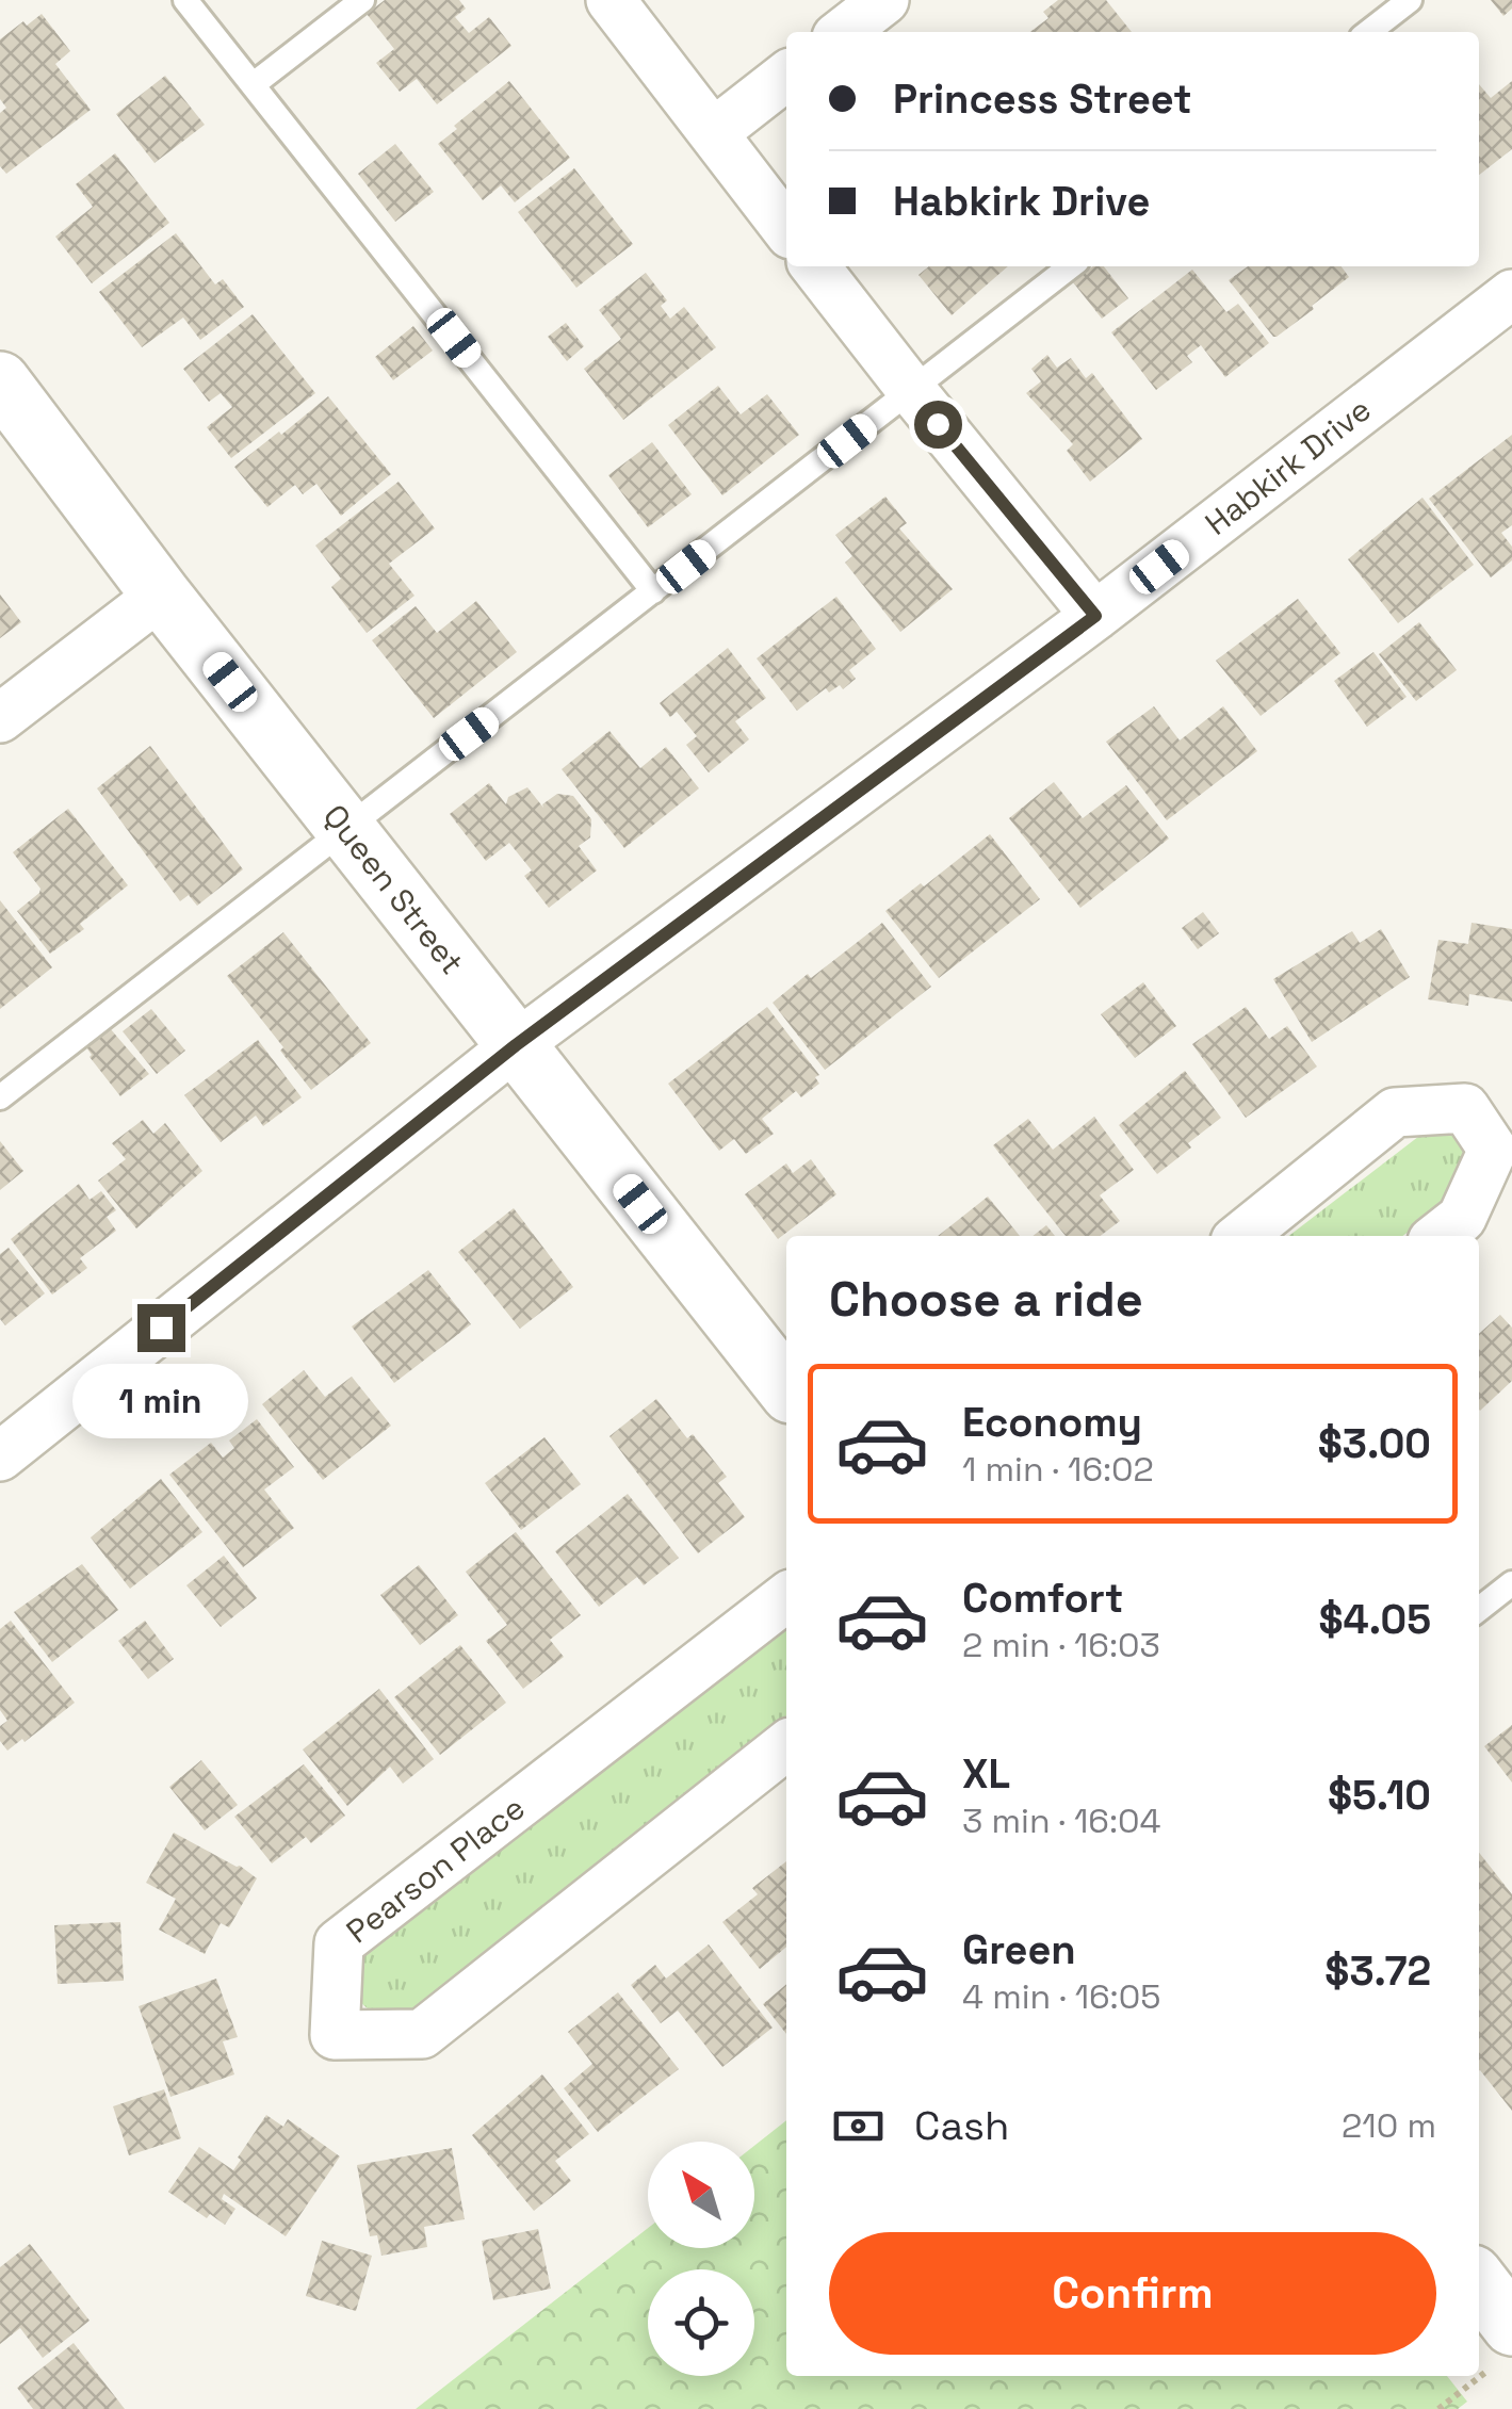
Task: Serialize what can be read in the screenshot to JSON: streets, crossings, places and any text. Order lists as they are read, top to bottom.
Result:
{
  "streets": {
    "street": ["Habkirk Drive", "Queen Street", "Pearson Place"]
  },
  "crossings": [
    ["Habkirk Drive", "Queen Street"]
  ],
  "north": "top left",
  "page": {
    "banner": ["Princess Street", "Habkirk Drive"],
    "heading": "Choose a ride",
    "bubble": "1 min",
    "list": [
      {
        "name": "Economy",
        "note": "1 min · 16:02",
        "value": "$3.00"
      },
      {
        "name": "Comfort",
        "note": "2 min · 16:03",
        "value": "$4.05"
      },
      {
        "name": "XL",
        "note": "3 min · 16:04",
        "value": "$5.10"
      },
      {
        "name": "Green",
        "note": "4 min · 16:05",
        "value": "$3.72"
      }
    ],
    "pay": ["Cash", "210 m"],
    "buttons": "Confirm"
  }
}
